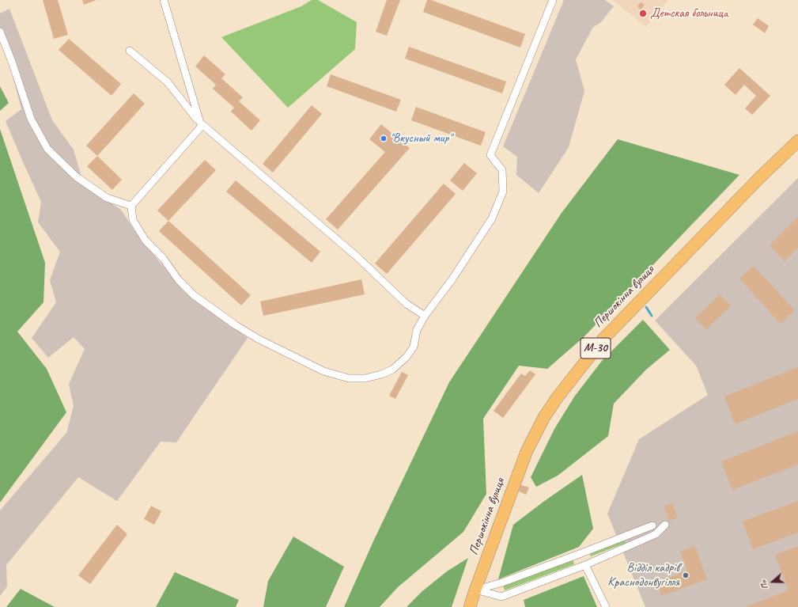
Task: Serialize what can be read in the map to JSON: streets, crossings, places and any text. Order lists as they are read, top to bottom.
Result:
{
  "streets": {
    "highway": ["Першокінна вулиця", "М-30"]
  },
  "places": ["Детская больница", "\"Вкусный мир\"", "Відділ кадрів Краснодонвугілля"],
  "north": "left"
}
